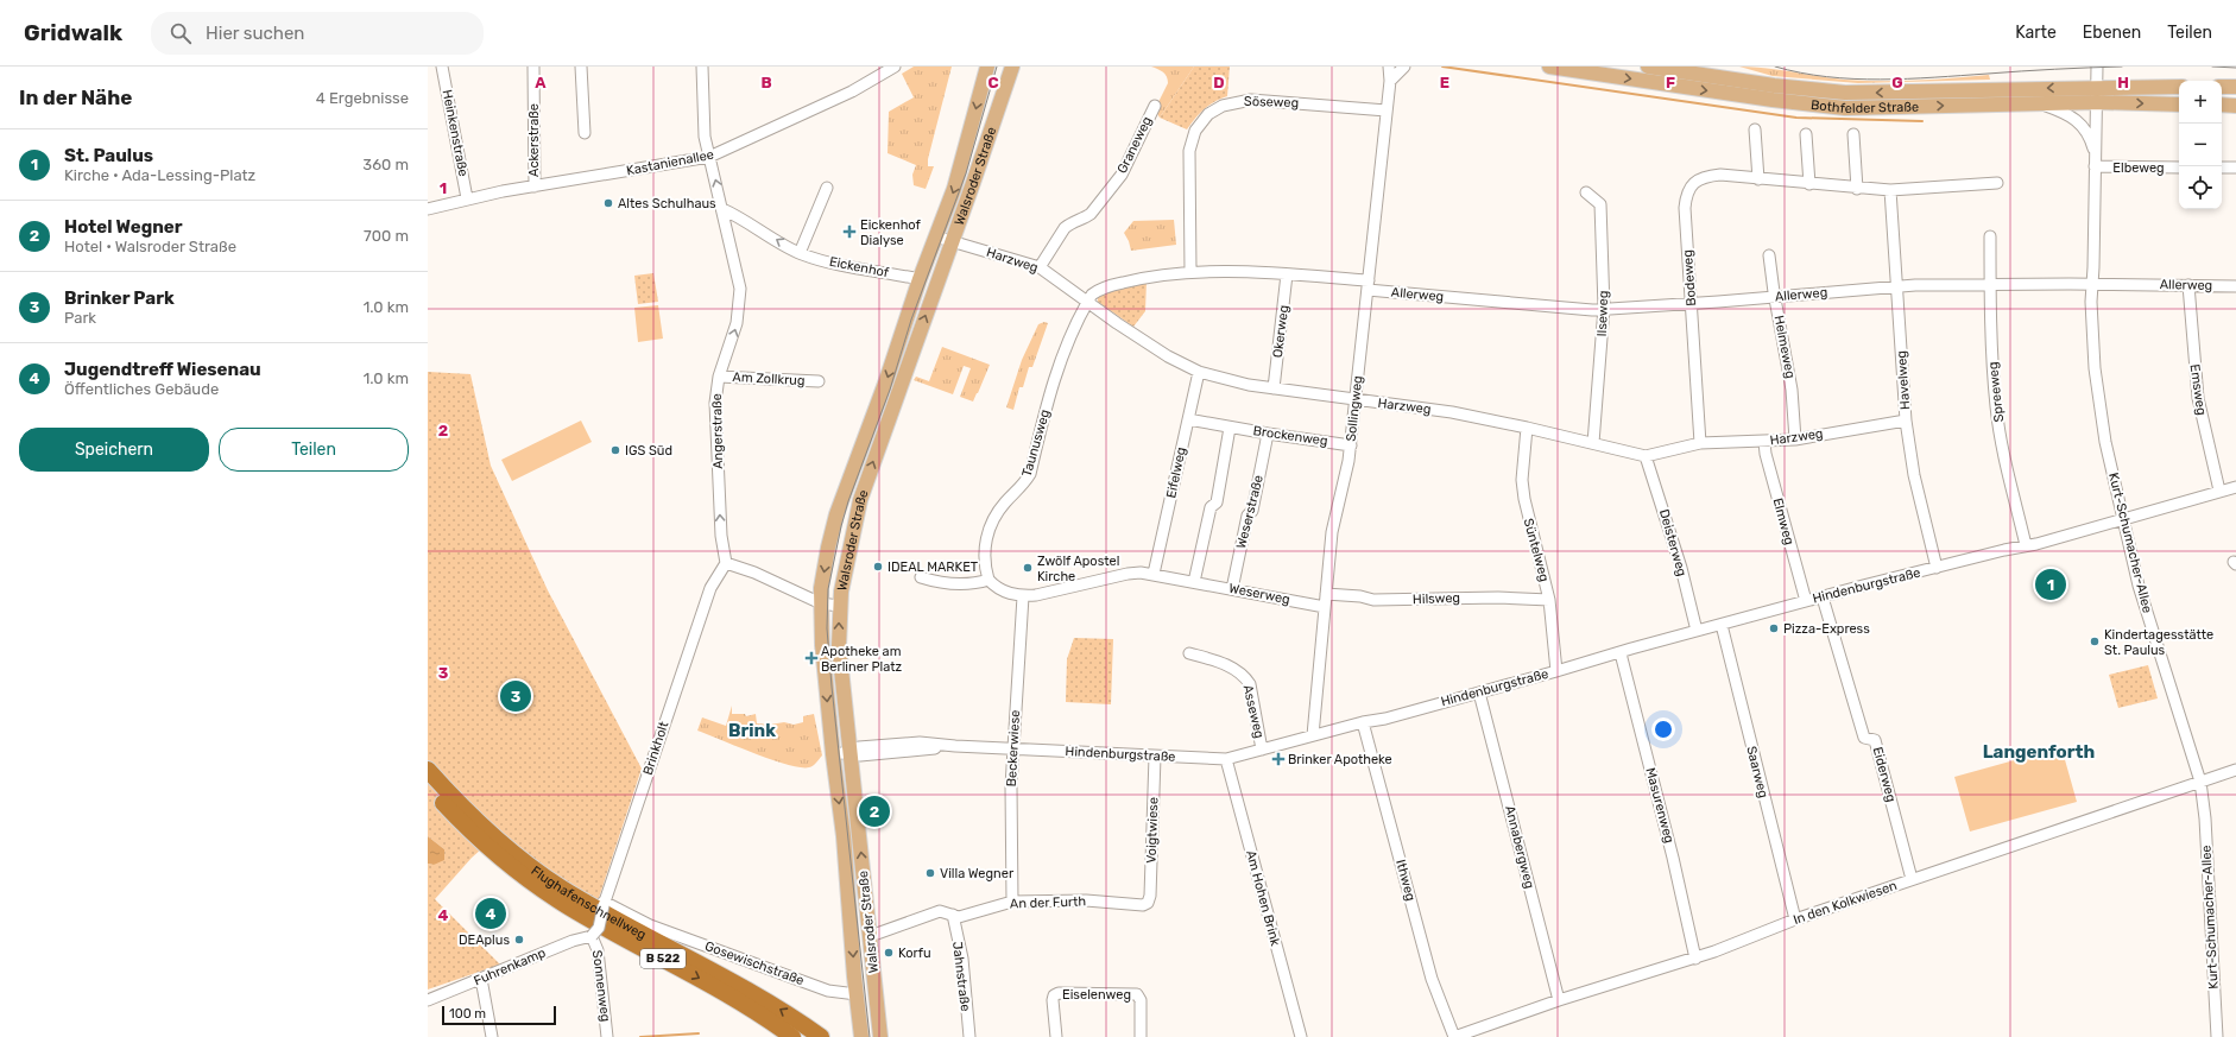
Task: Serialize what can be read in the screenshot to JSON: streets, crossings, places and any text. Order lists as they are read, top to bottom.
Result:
{
  "streets": {
    "highway": ["Flughafenschnellweg", "B 522"],
    "main road": ["Bothfelder Straße", "Walsroder Straße"],
    "street": [
      "Söseweg",
      "Heinkenstraße",
      "Ackerstraße",
      "Graneweg",
      "Kastanienallee",
      "Elbeweg",
      "Harzweg",
      "Eickenhof",
      "Bodeweg",
      "Allerweg",
      "Ilseweg",
      "Okerweg",
      "Helmeweg",
      "Am Zollkrug",
      "Havelweg",
      "Emsweg",
      "Spreeweg",
      "Sollingweg",
      "Angerstraße",
      "Brockenweg",
      "Taunusweg",
      "Eifelweg",
      "Weserstraße",
      "Elmweg",
      "Deisterweg",
      "Kurt-Schumacher-Allee",
      "Süntelweg",
      "Hindenburgstraße",
      "Weserweg",
      "Hilsweg",
      "Asseweg",
      "Brinkholt",
      "Beckerwiese",
      "Saarweg",
      "Eiderweg",
      "Masurenweg",
      "Voigtwiese",
      "Annabergweg",
      "Ithweg",
      "Am Hohen Brink",
      "An der Furth",
      "In den Kolkwiesen",
      "Gosewischstraße",
      "Fuhrenkamp",
      "Jahnstraße",
      "Sonnenweg",
      "Eiselenweg"
    ]
  },
  "crossings": [
    ["Söseweg", "Allerweg"],
    ["Söseweg", "Sollingweg"],
    ["Bothfelder Straße", "Kurt-Schumacher-Allee"],
    ["Heinkenstraße", "Kastanienallee"],
    ["Ackerstraße", "Kastanienallee"],
    ["Graneweg", "Harzweg"],
    ["Kastanienallee", "Angerstraße"],
    ["Elbeweg", "Kurt-Schumacher-Allee"],
    ["Walsroder Straße", "Harzweg"],
    ["Walsroder Straße", "Eickenhof"],
    ["Walsroder Straße", "Hindenburgstraße"],
    ["Walsroder Straße", "An der Furth"],
    ["Walsroder Straße", "Gosewischstraße"],
    ["Harzweg", "Bodeweg"],
    ["Harzweg", "Allerweg"],
    ["Harzweg", "Ilseweg"],
    ["Harzweg", "Okerweg"],
    ["Harzweg", "Helmeweg"],
    ["Harzweg", "Havelweg"],
    ["Harzweg", "Sollingweg"],
    ["Harzweg", "Taunusweg"],
    ["Harzweg", "Eifelweg"],
    ["Harzweg", "Elmweg"],
    ["Harzweg", "Deisterweg"],
    ["Harzweg", "Süntelweg"],
    ["Eickenhof", "Angerstraße"],
    ["Bodeweg", "Allerweg"],
    ["Bodeweg", "Havelweg"],
    ["Allerweg", "Ilseweg"],
    ["Allerweg", "Okerweg"],
    ["Allerweg", "Helmeweg"],
    ["Allerweg", "Havelweg"],
    ["Allerweg", "Emsweg"],
    ["Allerweg", "Spreeweg"],
    ["Allerweg", "Sollingweg"],
    ["Allerweg", "Taunusweg"],
    ["Allerweg", "Kurt-Schumacher-Allee"],
    ["Am Zollkrug", "Angerstraße"],
    ["Havelweg", "Hindenburgstraße"],
    ["Spreeweg", "Hindenburgstraße"],
    ["Sollingweg", "Brockenweg"],
    ["Sollingweg", "Hindenburgstraße"],
    ["Sollingweg", "Weserweg"],
    ["Sollingweg", "Hilsweg"],
    ["Angerstraße", "Brinkholt"],
    ["Brockenweg", "Eifelweg"],
    ["Brockenweg", "Weserstraße"],
    ["Taunusweg", "Weserweg"],
    ["Eifelweg", "Weserweg"],
    ["Weserstraße", "Weserweg"],
    ["Elmweg", "Hindenburgstraße"],
    ["Deisterweg", "Hindenburgstraße"],
    ["Kurt-Schumacher-Allee", "Hindenburgstraße"],
    ["Kurt-Schumacher-Allee", "In den Kolkwiesen"],
    ["Süntelweg", "Hindenburgstraße"],
    ["Süntelweg", "Hilsweg"],
    ["Hindenburgstraße", "Asseweg"],
    ["Hindenburgstraße", "Beckerwiese"],
    ["Hindenburgstraße", "Saarweg"],
    ["Hindenburgstraße", "Eiderweg"],
    ["Hindenburgstraße", "Masurenweg"],
    ["Hindenburgstraße", "Voigtwiese"],
    ["Hindenburgstraße", "Annabergweg"],
    ["Hindenburgstraße", "Ithweg"],
    ["Hindenburgstraße", "Am Hohen Brink"],
    ["Weserweg", "Beckerwiese"],
    ["Brinkholt", "Gosewischstraße"],
    ["Brinkholt", "Fuhrenkamp"],
    ["Brinkholt", "Sonnenweg"],
    ["Beckerwiese", "An der Furth"],
    ["Saarweg", "In den Kolkwiesen"],
    ["Eiderweg", "In den Kolkwiesen"],
    ["Masurenweg", "In den Kolkwiesen"],
    ["Voigtwiese", "An der Furth"],
    ["Annabergweg", "In den Kolkwiesen"],
    ["Ithweg", "In den Kolkwiesen"],
    ["Flughafenschnellweg", "B 522"],
    ["An der Furth", "Jahnstraße"],
    ["Fuhrenkamp", "Sonnenweg"]
  ],
  "one_way": ["Eickenhof", "Angerstraße"],
  "districts": ["Brink", "Langenforth"],
  "places": {
    "other": [
      "Altes Schulhaus",
      "IGS Süd",
      "IDEAL MARKET",
      "Zwölf Apostel Kirche",
      "Pizza-Express",
      "Kindertagesstätte St. Paulus",
      "Villa Wegner",
      "DEAplus",
      "Korfu"
    ],
    "health": ["Eickenhof Dialyse", "Apotheke am Berliner Platz", "Brinker Apotheke"]
  },
  "scale_bar": "100 m",
  "page": {
    "header": "Gridwalk",
    "search": "Hier suchen",
    "nav": ["Karte", "Ebenen", "Teilen"],
    "heading": ["In der Nähe", "4 Ergebnisse"],
    "map_buttons": ["+", "−"],
    "list": [
      {
        "mark": "1",
        "name": "St. Paulus",
        "note": "Kirche · Ada-Lessing-Platz",
        "value": "360 m"
      },
      {
        "mark": "2",
        "name": "Hotel Wegner",
        "note": "Hotel · Walsroder Straße",
        "value": "700 m"
      },
      {
        "mark": "3",
        "name": "Brinker Park",
        "note": "Park",
        "value": "1.0 km"
      },
      {
        "mark": "4",
        "name": "Jugendtreff Wiesenau",
        "note": "Öffentliches Gebäude",
        "value": "1.0 km"
      }
    ],
    "buttons": ["Speichern", "Teilen"],
    "pins": [
      "1",
      "3",
      "2",
      "4"
    ],
    "scale": "100 m"
  },
  "grid": {
    "columns": [
      "A",
      "B",
      "C",
      "D",
      "E",
      "F",
      "G",
      "H"
    ],
    "rows": [
      "1",
      "2",
      "3",
      "4"
    ]
  }
}
